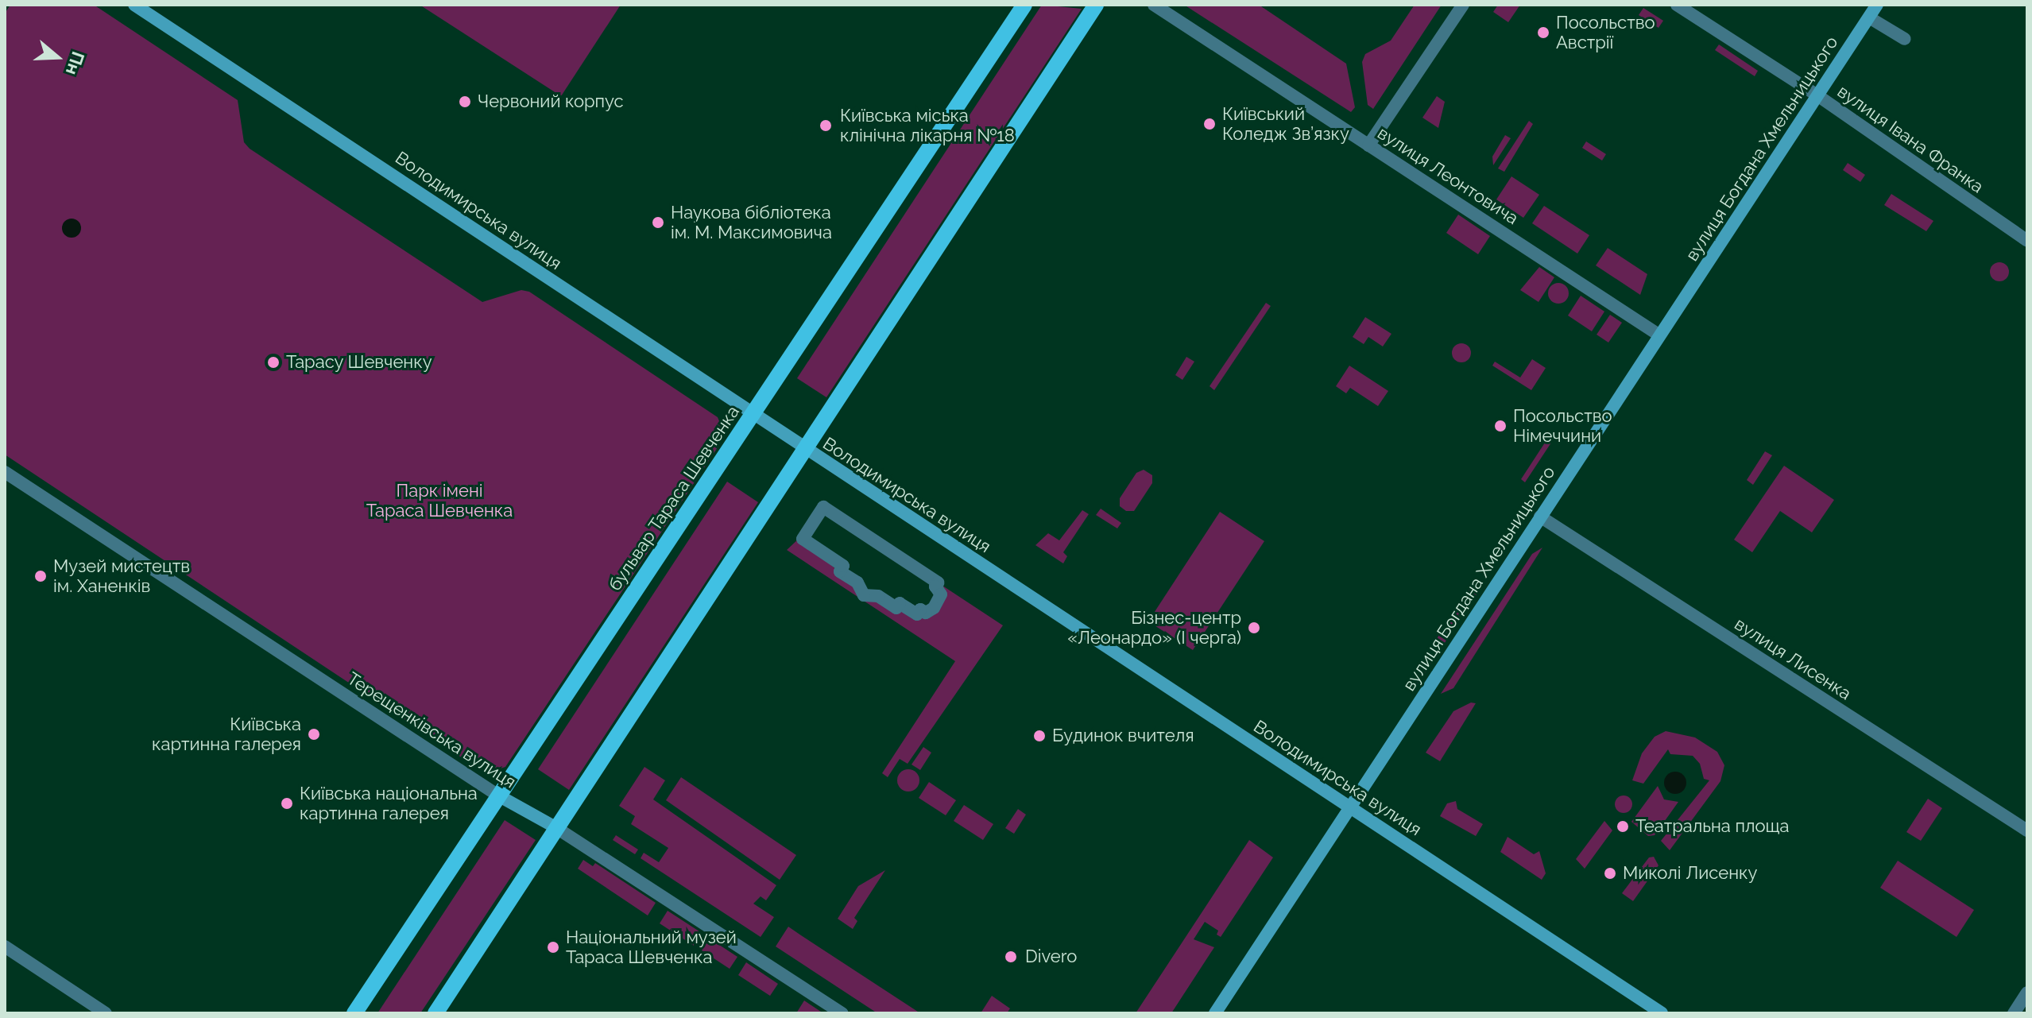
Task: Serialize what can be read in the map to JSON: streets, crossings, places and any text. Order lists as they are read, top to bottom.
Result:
{
  "streets": {
    "main road": [
      "вулиця Богдана Хмельницького",
      "Володимирська вулиця",
      "бульвар Тараса Шевченка",
      "Терещенківська вулиця"
    ],
    "street": ["вулиця Івана Франка", "вулиця Леонтовича", "вулиця Лисенка"]
  },
  "crossings": [
    ["вулиця Івана Франка", "вулиця Богдана Хмельницького"],
    ["вулиця Богдана Хмельницького", "вулиця Леонтовича"],
    ["вулиця Богдана Хмельницького", "Володимирська вулиця"],
    ["вулиця Богдана Хмельницького", "вулиця Лисенка"],
    ["Володимирська вулиця", "бульвар Тараса Шевченка"],
    ["бульвар Тараса Шевченка", "Терещенківська вулиця"]
  ],
  "parks": ["Парк імені Тараса Шевченка"],
  "places": [
    "Посольство Австрії",
    "Червоний корпус",
    "Київський Коледж Зв’язку",
    "Київська міська клінічна лікарня №18",
    "Наукова бібліотека ім. М. Максимовича",
    "Тарасу Шевченку",
    "Посольство Німеччини",
    "Музей мистецтв ім. Ханенків",
    "Бізнес-центр «Леонардо» (I черга)",
    "Київська картинна галерея",
    "Будинок вчителя",
    "Київська національна картинна галерея",
    "Театральна площа",
    "Миколі Лисенку",
    "Національний музей Тараса Шевченка",
    "Divero"
  ],
  "north": "right"
}
